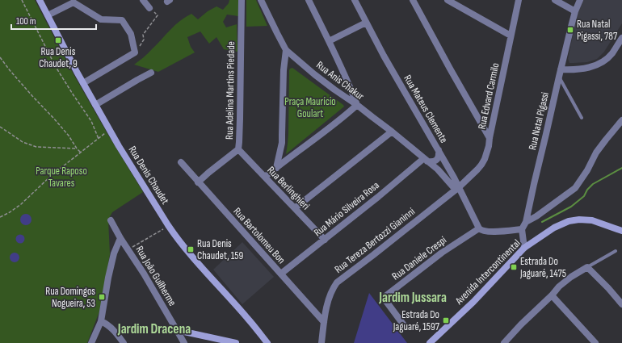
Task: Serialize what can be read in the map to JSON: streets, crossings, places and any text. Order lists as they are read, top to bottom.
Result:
{
  "streets": {
    "street": [
      "Rua Anis Chakur",
      "Rua Adelina Martins Piedade",
      "Rua Edvard Carmilo",
      "Rua Mateus Clemente",
      "Rua Natal Pigassi",
      "Rua Denis Chaudet",
      "Rua Berlinghieri",
      "Rua Mário Silveira Rosa",
      "Rua Bartolomeu Bon",
      "Rua Tereza Bertozzi Gianinni",
      "Rua Daniele Crespi",
      "Avenida Intercontinental",
      "Rua João Guilherme"
    ]
  },
  "crossings": [
    ["Rua Anis Chakur", "Rua Edvard Carmilo"],
    ["Rua Anis Chakur", "Rua Mateus Clemente"],
    ["Rua Anis Chakur", "Rua Mário Silveira Rosa"],
    ["Rua Anis Chakur", "Rua Tereza Bertozzi Gianinni"],
    ["Rua Adelina Martins Piedade", "Rua Berlinghieri"],
    ["Rua Adelina Martins Piedade", "Rua Bartolomeu Bon"],
    ["Rua Edvard Carmilo", "Rua Mateus Clemente"],
    ["Rua Edvard Carmilo", "Rua Tereza Bertozzi Gianinni"],
    ["Rua Mateus Clemente", "Rua Tereza Bertozzi Gianinni"],
    ["Rua Mateus Clemente", "Rua Daniele Crespi"],
    ["Rua Berlinghieri", "Rua Mário Silveira Rosa"],
    ["Rua Mário Silveira Rosa", "Rua Bartolomeu Bon"],
    ["Rua Bartolomeu Bon", "Rua Tereza Bertozzi Gianinni"]
  ],
  "districts": ["Jardim Jussara", "Jardim Dracena"],
  "parks": ["Praça Maurício Goulart", "Parque Raposo Tavares"],
  "places": {
    "transit": [
      "Rua Natal Pigassi, 787",
      "Rua Denis Chaudet, 9",
      "Rua Denis Chaudet, 159",
      "Estrada Do Jaguaré, 1475",
      "Rua Domingos Nogueira, 53",
      "Estrada Do Jaguaré, 1597"
    ]
  },
  "scale_bar": "100 m"
}
